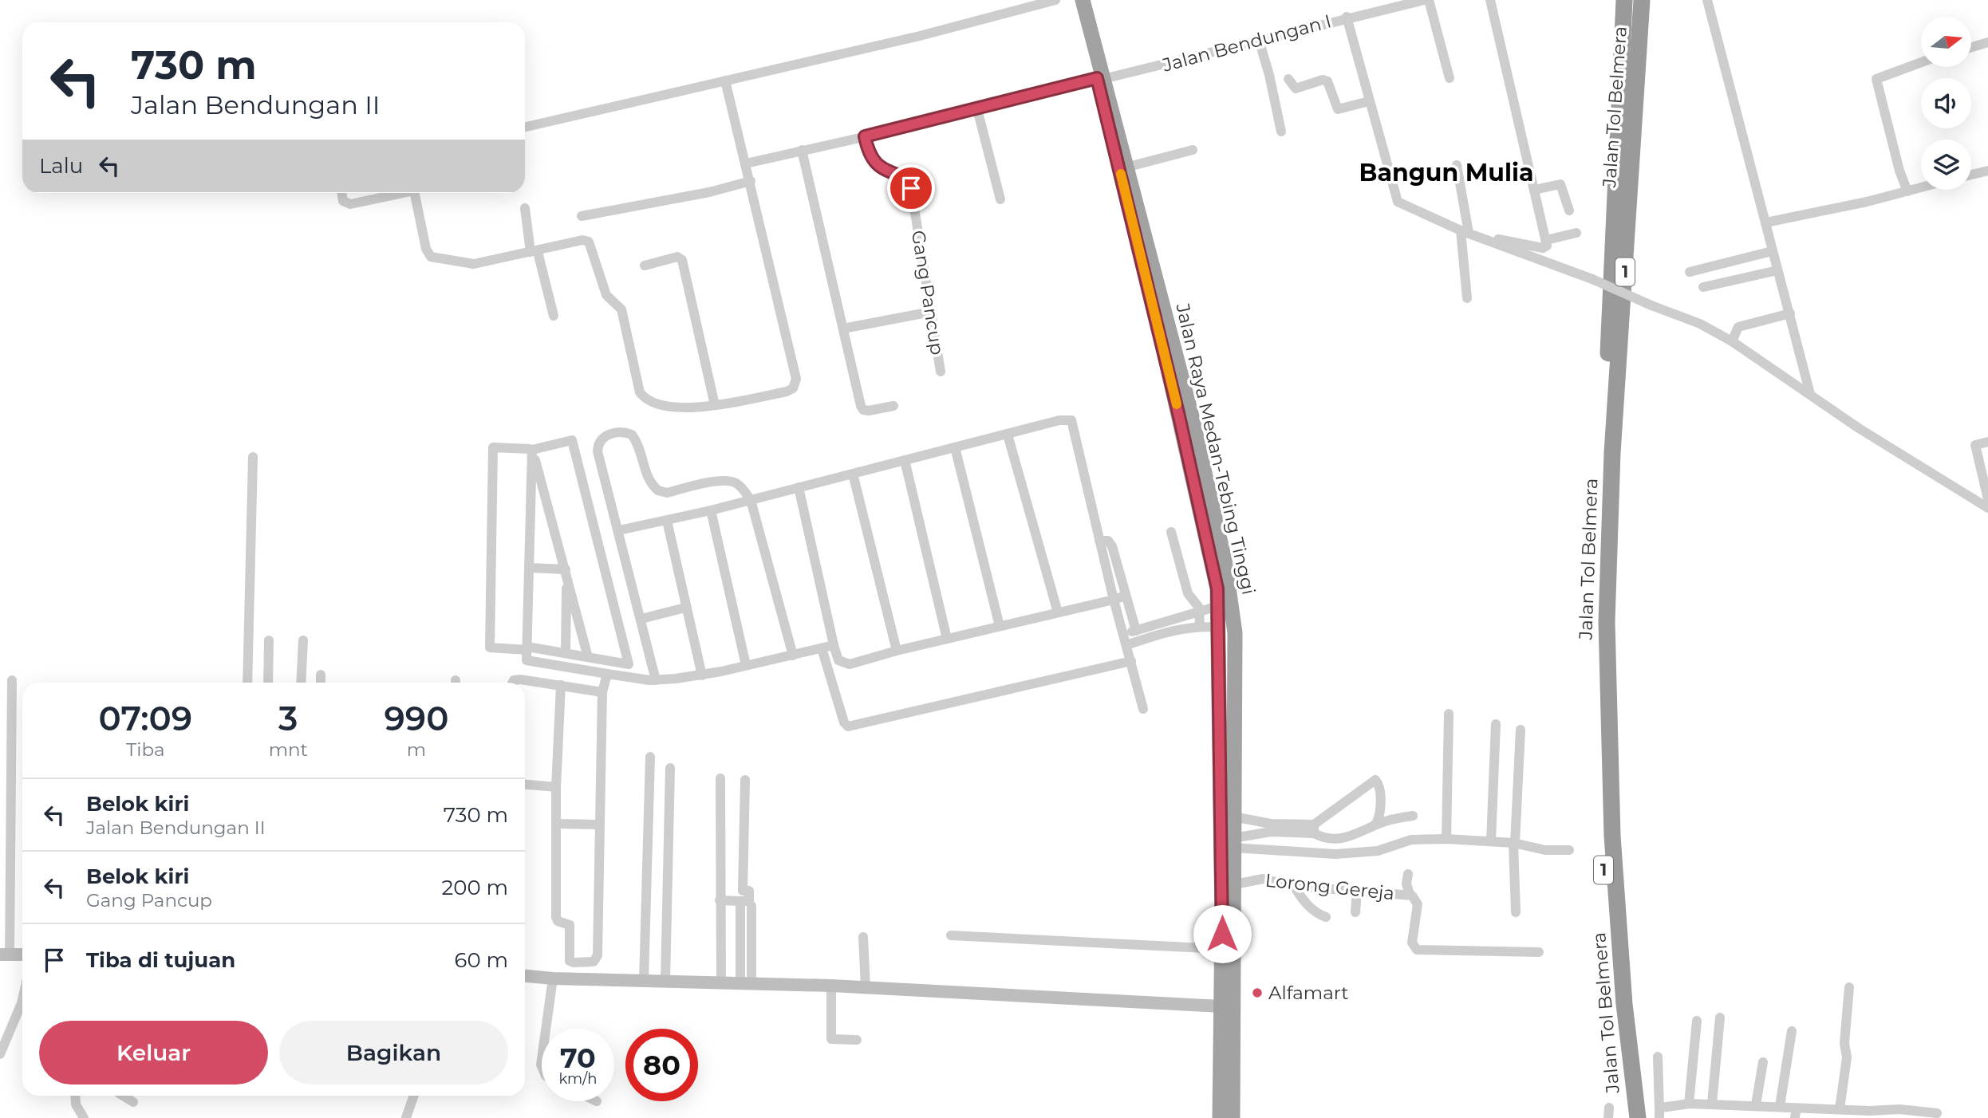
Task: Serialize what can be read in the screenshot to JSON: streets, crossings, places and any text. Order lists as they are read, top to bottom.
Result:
{
  "streets": {
    "highway": ["Jalan Tol Belmera", "1", "Jalan Raya Medan-Tebing Tinggi"],
    "street": ["Jalan Bendungan I", "Gang Pancup", "Lorong Gereja"]
  },
  "crossings": [
    ["Jalan Bendungan I", "Gang Pancup"],
    ["Jalan Bendungan I", "Jalan Raya Medan-Tebing Tinggi"],
    ["Jalan Raya Medan-Tebing Tinggi", "Lorong Gereja"]
  ],
  "districts": ["Bangun Mulia"],
  "places": ["Alfamart"],
  "north": "right",
  "page": {
    "turn": ["730 m", "Jalan Bendungan II"],
    "then": "Lalu",
    "eta": [
      "07:09",
      "Tiba",
      "3",
      "mnt",
      "990",
      "m"
    ],
    "list": [
      {
        "name": "Belok kiri",
        "note": "Jalan Bendungan II",
        "value": "730 m"
      },
      {
        "name": "Belok kiri",
        "note": "Gang Pancup",
        "value": "200 m"
      },
      {
        "name": "Tiba di tujuan",
        "value": "60 m"
      }
    ],
    "buttons": ["Keluar", "Bagikan"],
    "speed": "70 km/h",
    "limit": "80"
  }
}
